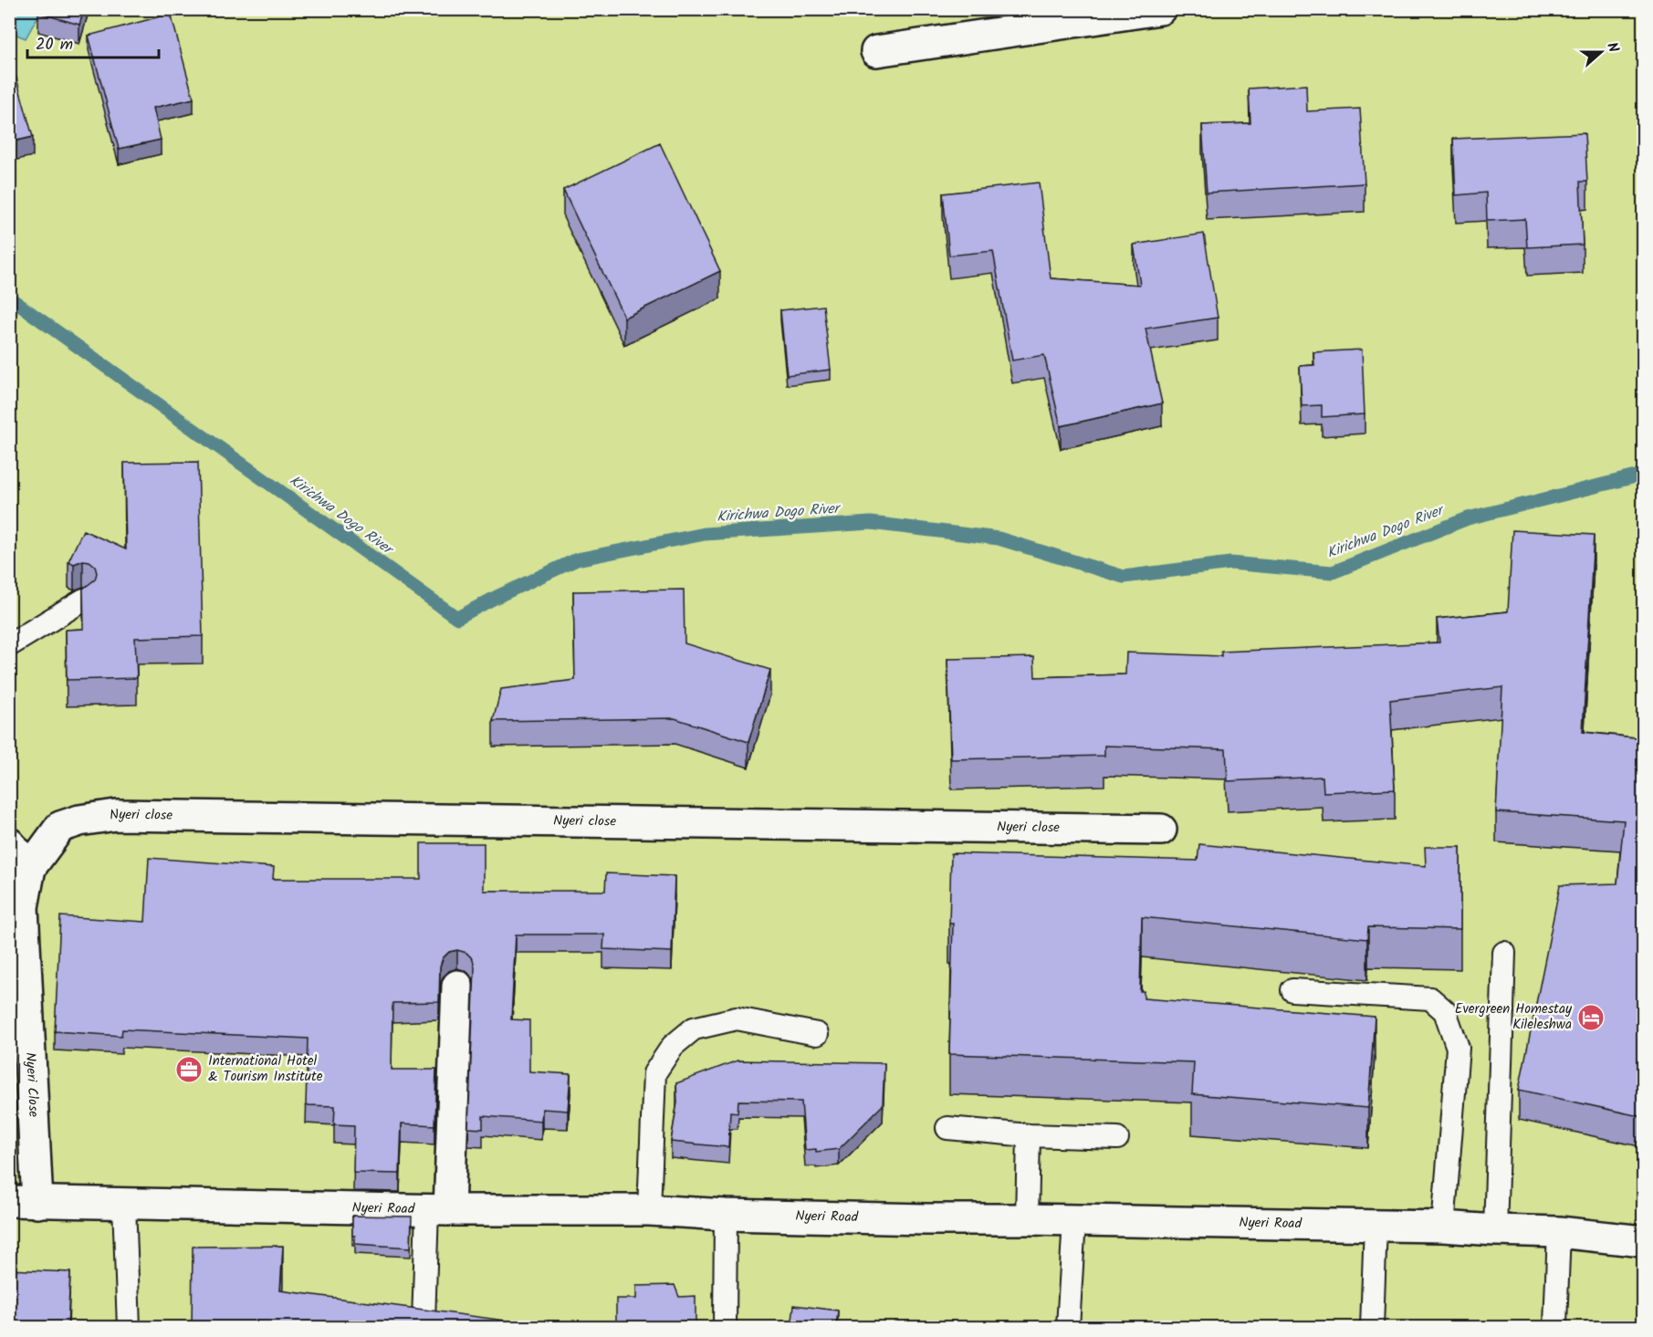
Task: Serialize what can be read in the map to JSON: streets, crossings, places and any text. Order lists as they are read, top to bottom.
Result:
{
  "streets": {
    "street": ["Nyeri close", "Nyeri Close", "Nyeri Road"]
  },
  "crossings": [
    ["Nyeri close", "Nyeri Close"],
    ["Nyeri Close", "Nyeri Road"]
  ],
  "water": ["Kirichwa Dogo River"],
  "places": {
    "hotel": ["Evergreen Homestay Kileleshwa"],
    "office": ["International Hotel & Tourism Institute"]
  },
  "scale_bar": "20 m",
  "north": "right"
}
